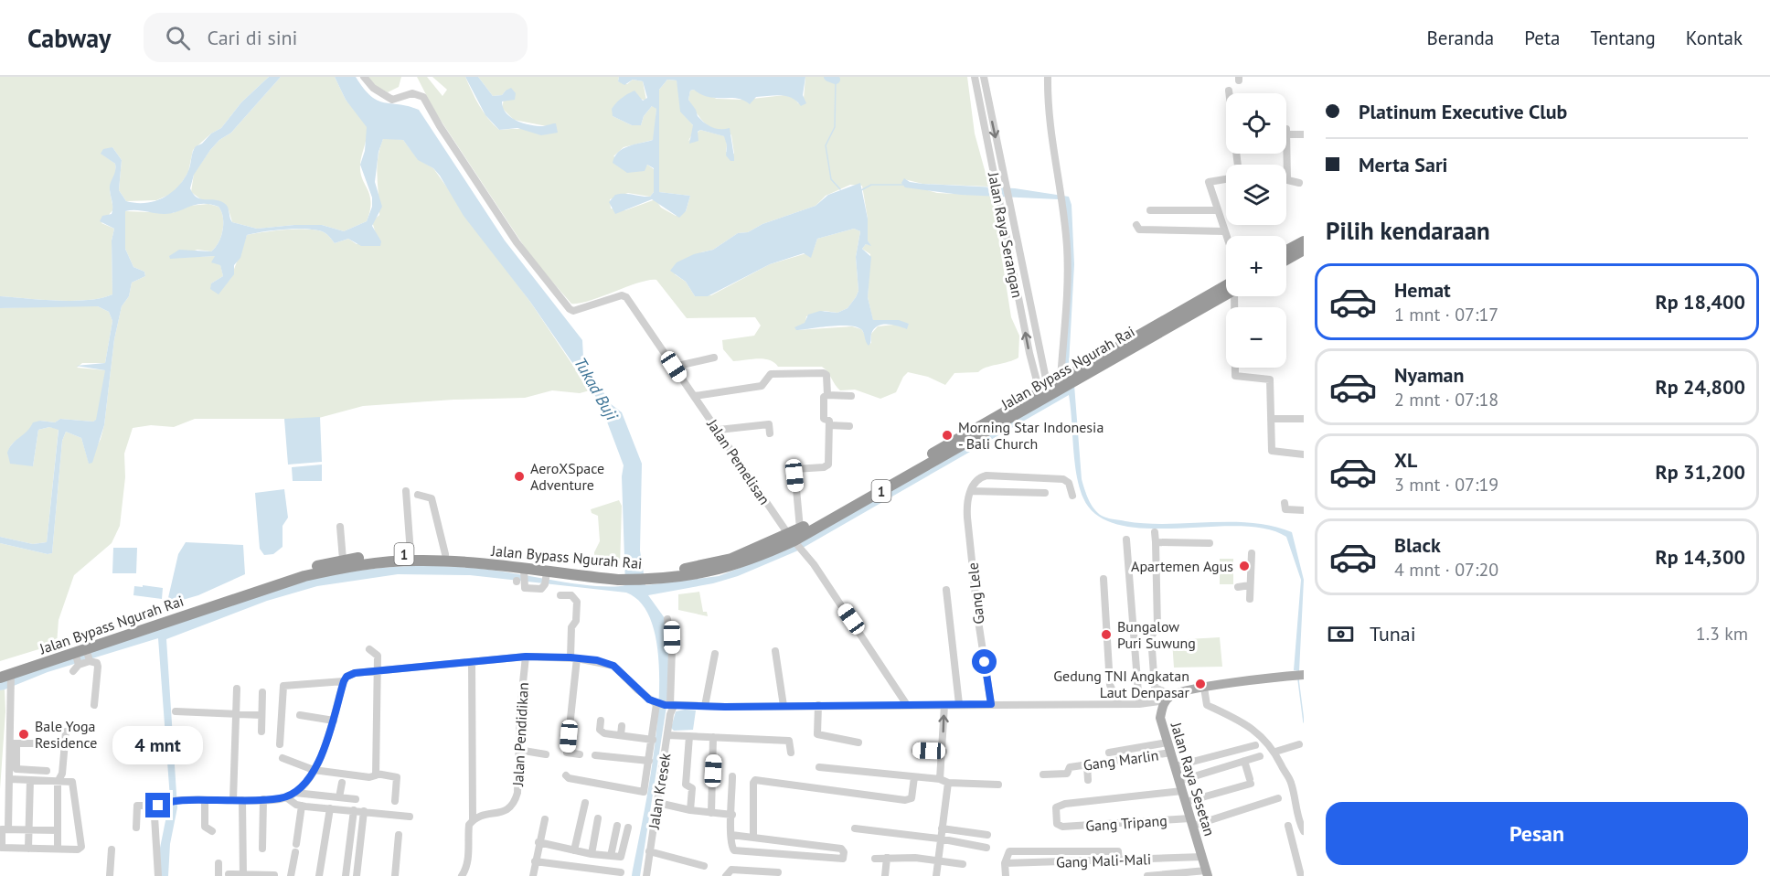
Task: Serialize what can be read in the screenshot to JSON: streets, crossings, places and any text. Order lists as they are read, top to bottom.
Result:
{
  "streets": {
    "highway": ["Jalan Bypass Ngurah Rai", "1"],
    "main road": ["Jalan Raya Sesetan"],
    "street": [
      "Jalan Raya Serangan",
      "Jalan Pemelisan",
      "Gang Lele",
      "Jalan Pendidikan",
      "Gang Marlin",
      "Jalan Kresek",
      "Gang Tripang",
      "Gang Mali-Mali"
    ]
  },
  "crossings": [
    ["Jalan Raya Serangan", "Jalan Bypass Ngurah Rai"],
    ["Jalan Bypass Ngurah Rai", "Jalan Pemelisan"],
    ["Gang Marlin", "Jalan Raya Sesetan"],
    ["Jalan Raya Sesetan", "Gang Tripang"],
    ["Jalan Raya Sesetan", "Gang Mali-Mali"]
  ],
  "water": ["Tukad Buji"],
  "places": [
    "Morning Star Indonesia - Bali Church",
    "AeroXSpace Adventure",
    "Apartemen Agus",
    "Bungalow Puri Suwung",
    "Gedung TNI Angkatan Laut Denpasar",
    "Bale Yoga Residence"
  ],
  "page": {
    "header": "Cabway",
    "search": "Cari di sini",
    "nav": [
      "Beranda",
      "Peta",
      "Tentang",
      "Kontak"
    ],
    "banner": ["Platinum Executive Club", "Merta Sari"],
    "map_buttons": ["+", "−"],
    "heading": "Pilih kendaraan",
    "list": [
      {
        "name": "Hemat",
        "note": "1 mnt · 07:17",
        "value": "Rp 18,400"
      },
      {
        "name": "Nyaman",
        "note": "2 mnt · 07:18",
        "value": "Rp 24,800"
      },
      {
        "name": "XL",
        "note": "3 mnt · 07:19",
        "value": "Rp 31,200"
      },
      {
        "name": "Black",
        "note": "4 mnt · 07:20",
        "value": "Rp 14,300"
      }
    ],
    "pay": ["Tunai", "1.3 km"],
    "bubble": "4 mnt",
    "buttons": "Pesan"
  }
}
